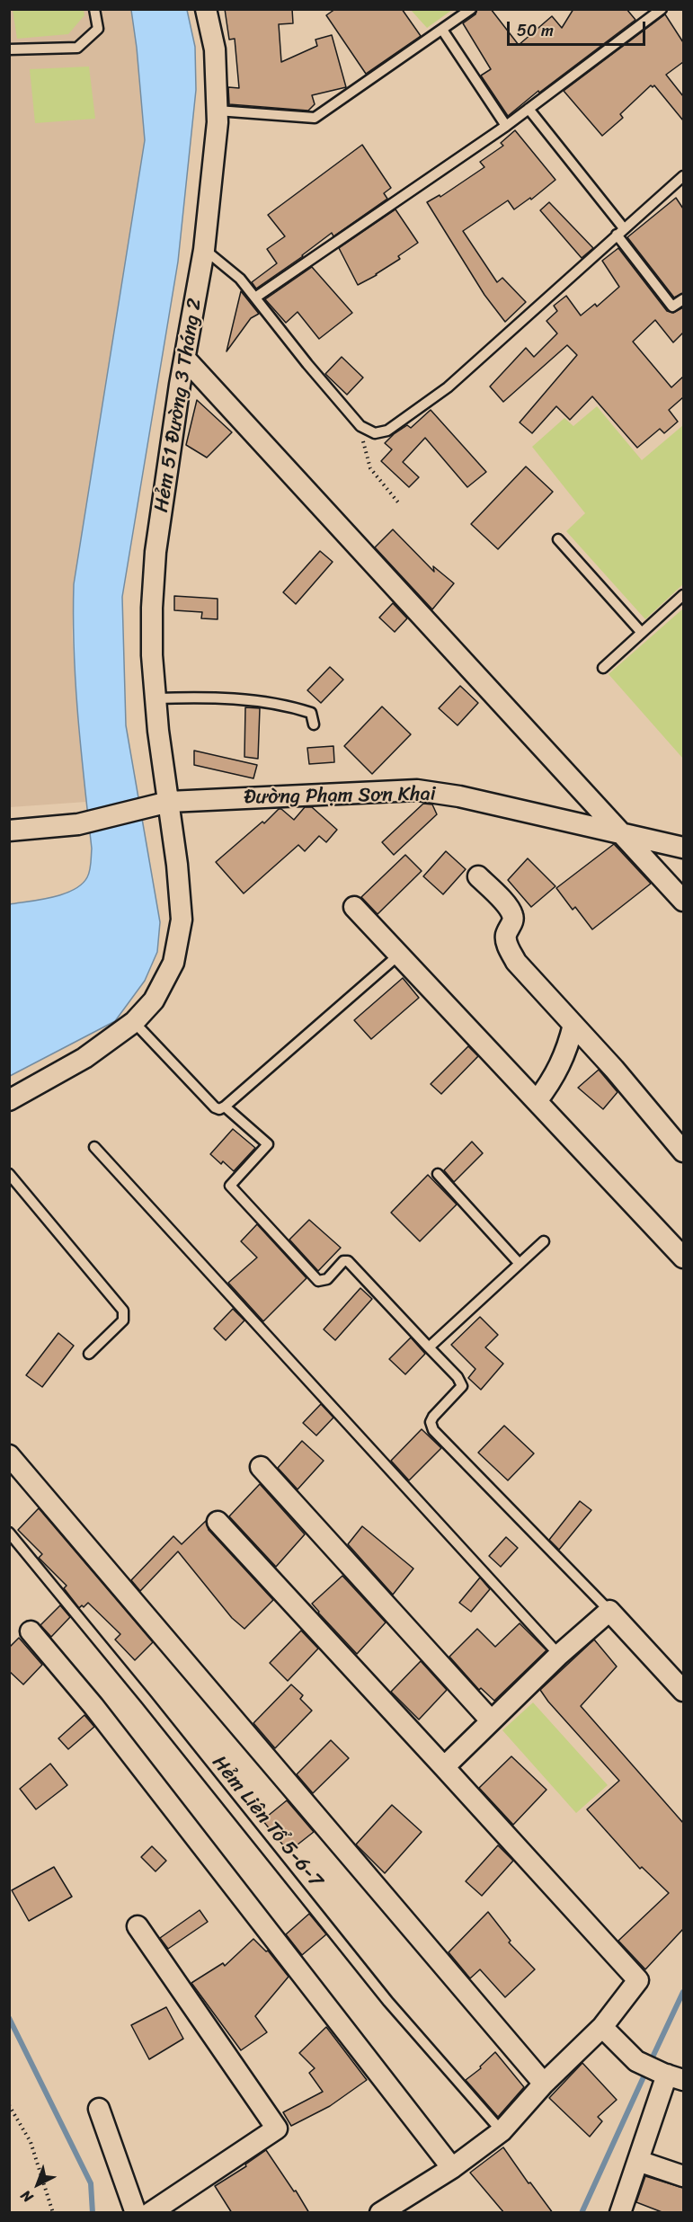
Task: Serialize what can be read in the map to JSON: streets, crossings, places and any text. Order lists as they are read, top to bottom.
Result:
{
  "streets": {
    "street": ["Hẻm 51 Đường 3 Tháng 2", "Đường Phạm Sơn Khai"],
    "lane": ["Hẻm Liên Tổ 5-6-7"]
  },
  "crossings": [
    ["Hẻm 51 Đường 3 Tháng 2", "Đường Phạm Sơn Khai"]
  ],
  "scale_bar": "50 m",
  "north": "bottom left"
}
